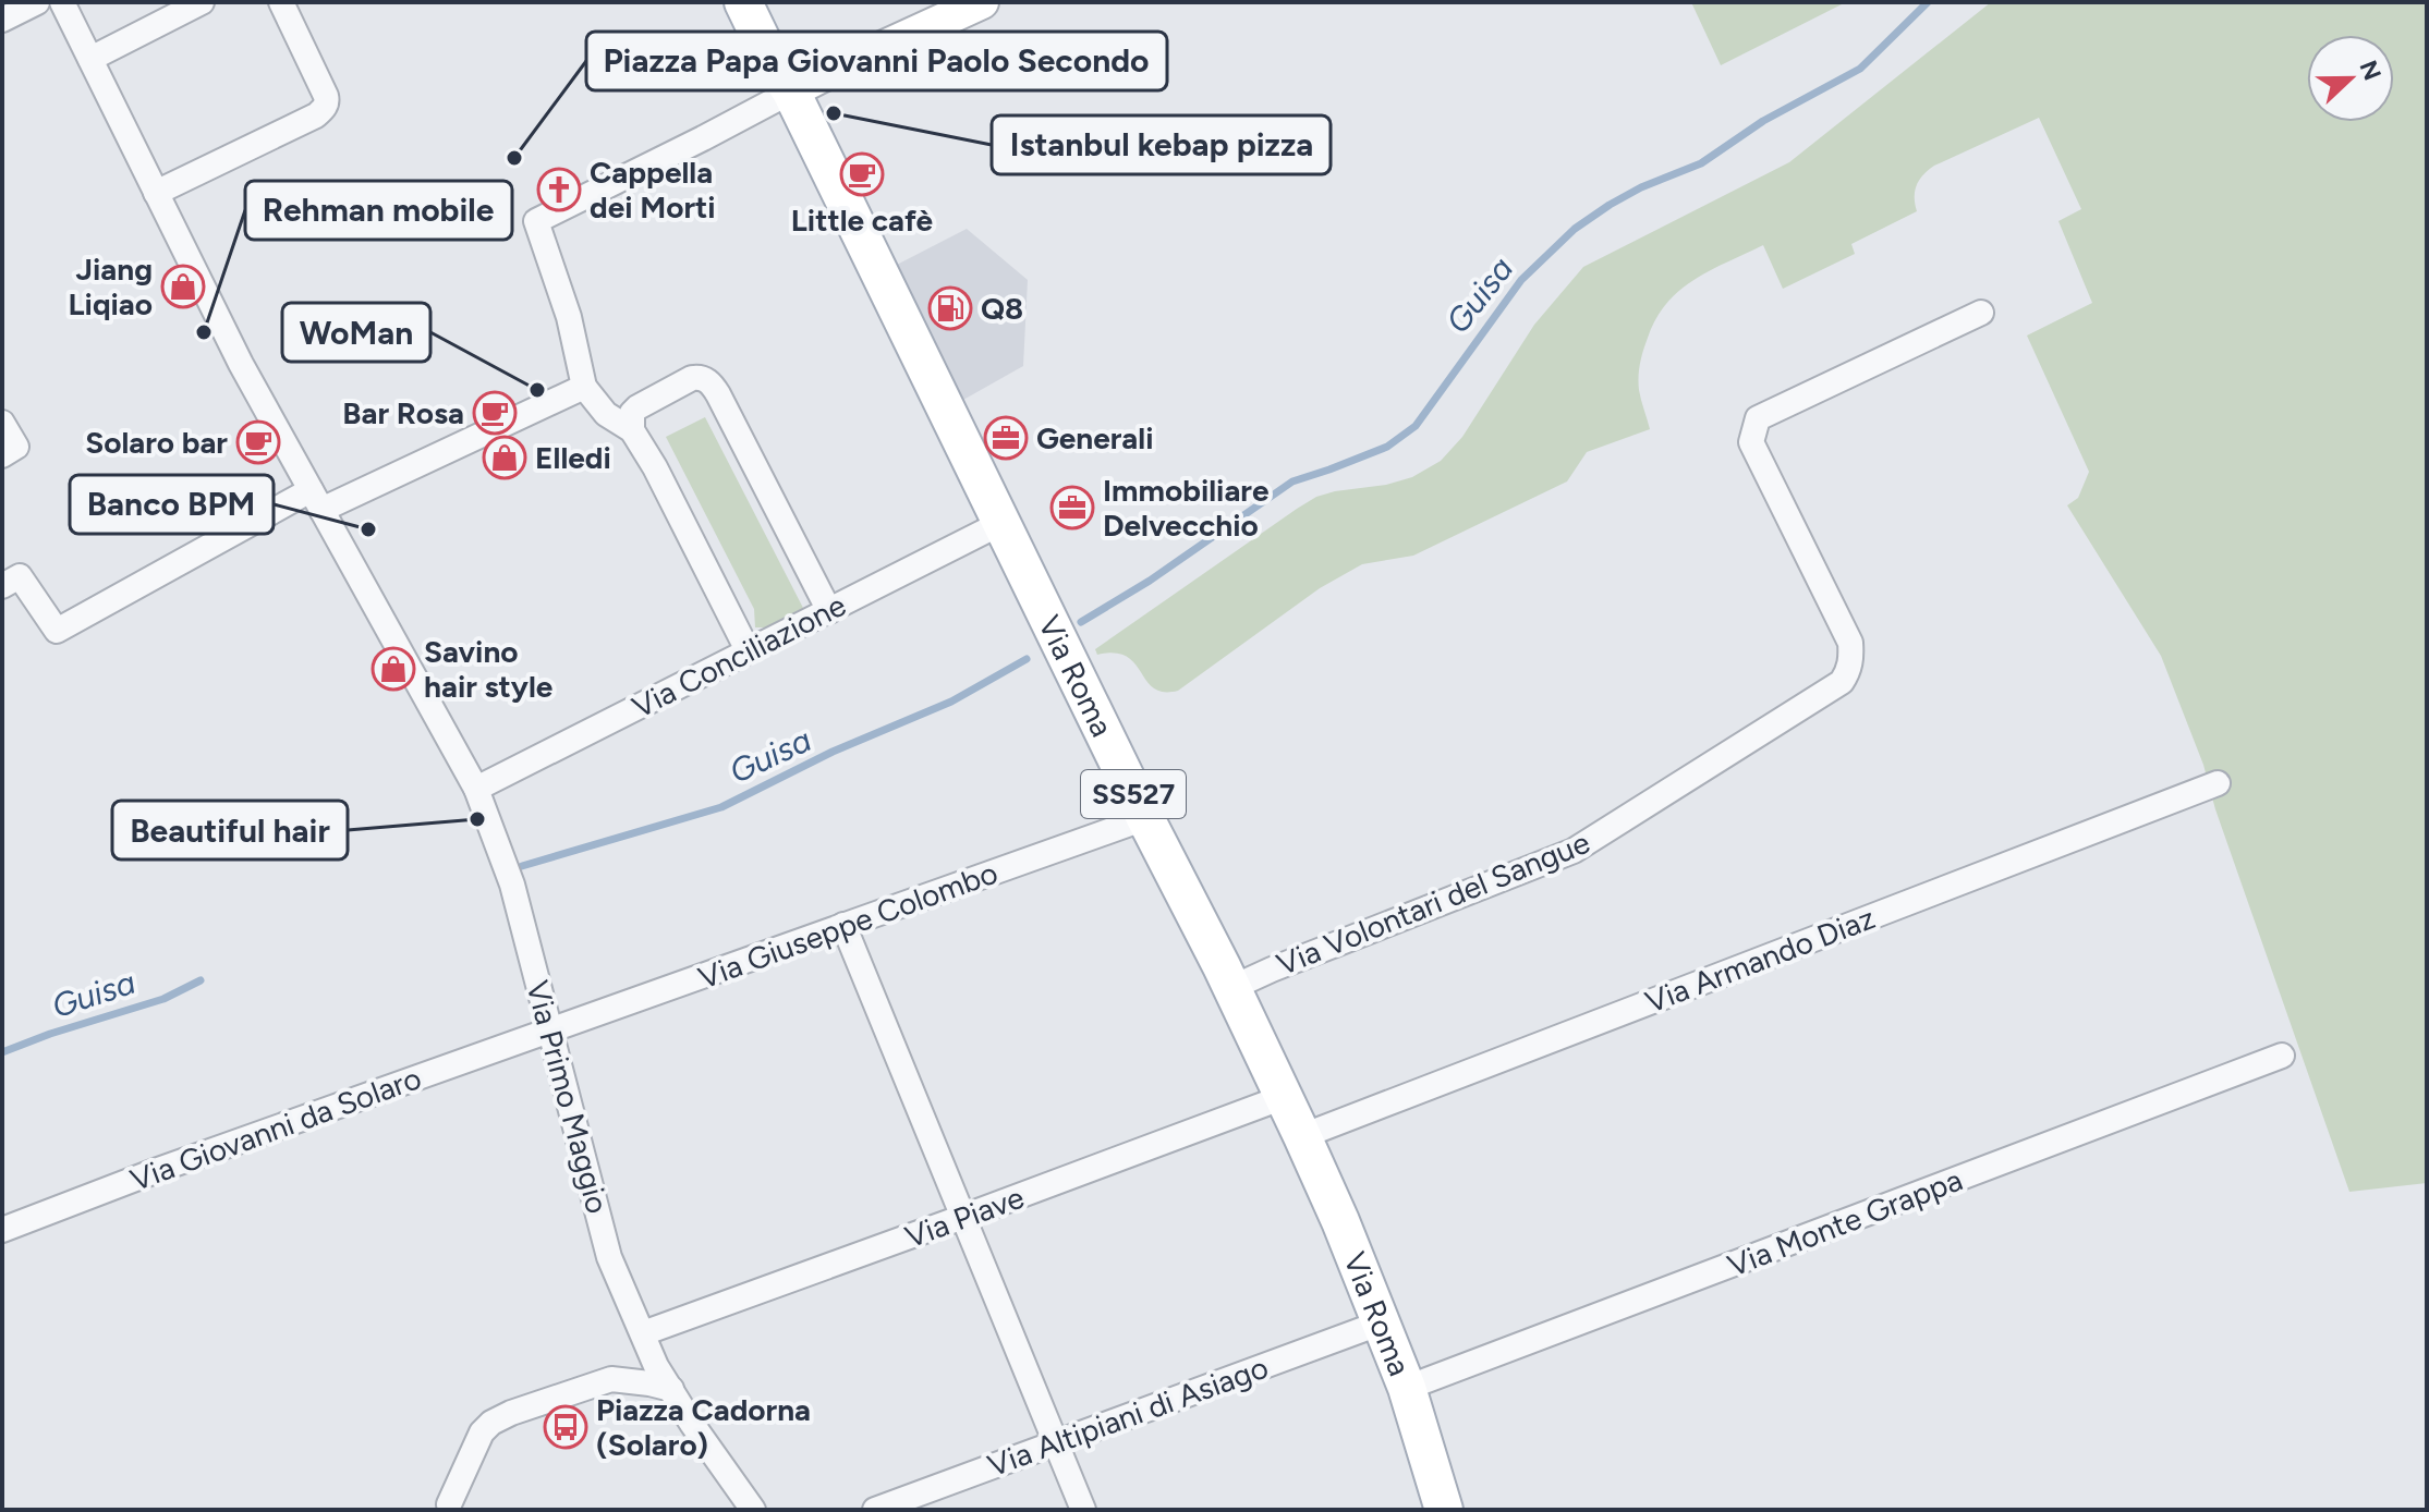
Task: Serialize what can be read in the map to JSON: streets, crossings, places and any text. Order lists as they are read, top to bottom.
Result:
{
  "streets": {
    "main road": ["Via Roma", "SS527"],
    "street": [
      "Via Conciliazione",
      "Via Volontari del Sangue",
      "Via Giuseppe Colombo",
      "Via Armando Diaz",
      "Via Primo Maggio",
      "Via Giovanni da Solaro",
      "Via Piave",
      "Via Monte Grappa",
      "Via Altipiani di Asiago"
    ]
  },
  "crossings": [
    ["Via Conciliazione", "Via Roma"],
    ["Via Conciliazione", "Via Primo Maggio"],
    ["Via Roma", "SS527"],
    ["Via Roma", "Via Volontari del Sangue"],
    ["Via Roma", "Via Giuseppe Colombo"],
    ["Via Roma", "Via Armando Diaz"],
    ["Via Roma", "Via Piave"],
    ["Via Roma", "Via Monte Grappa"],
    ["Via Roma", "Via Altipiani di Asiago"],
    ["Via Giuseppe Colombo", "Via Primo Maggio"],
    ["Via Giuseppe Colombo", "Via Giovanni da Solaro"],
    ["Via Primo Maggio", "Via Giovanni da Solaro"],
    ["Via Primo Maggio", "Via Piave"]
  ],
  "water": ["Guisa"],
  "places": {
    "other": [
      "Istanbul kebap pizza",
      "Piazza Papa Giovanni Paolo Secondo",
      "Rehman mobile",
      "WoMan",
      "Banco BPM",
      "Beautiful hair"
    ],
    "cafe": ["Little cafè", "Bar Rosa", "Solaro bar"],
    "church": ["Cappella dei Morti"],
    "shop": ["Jiang Liqiao", "Elledi", "Savino hair style"],
    "fuel station": ["Q8"],
    "office": ["Generali", "Immobiliare Delvecchio"],
    "bus stop": ["Piazza Cadorna (Solaro)"]
  },
  "north": "right"
}
